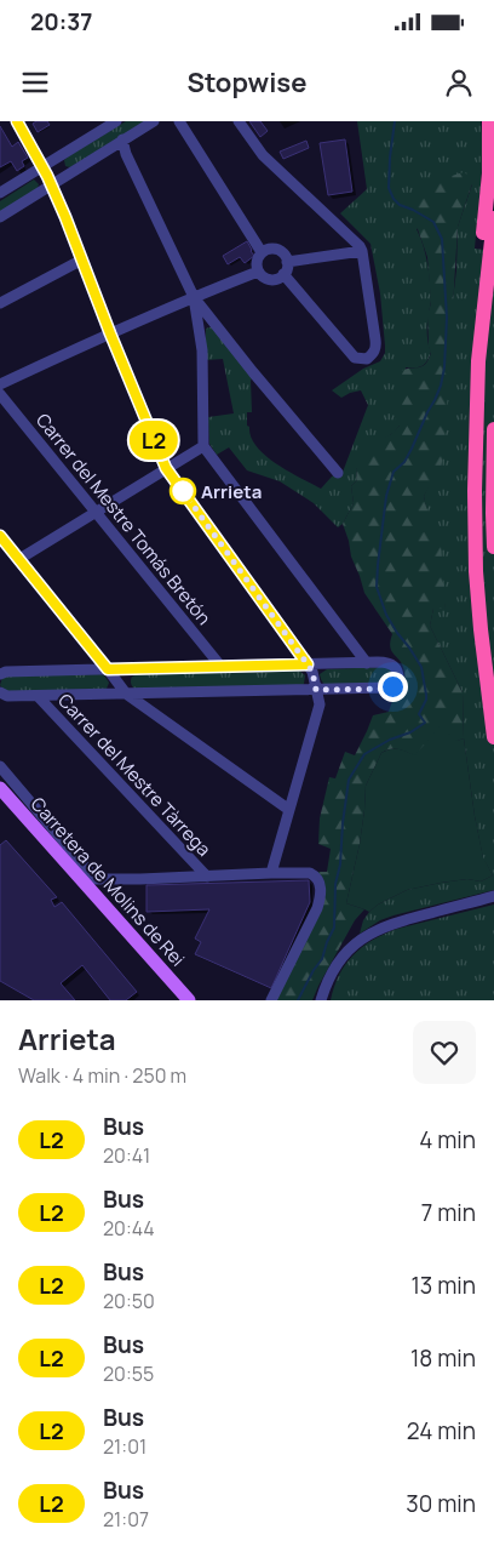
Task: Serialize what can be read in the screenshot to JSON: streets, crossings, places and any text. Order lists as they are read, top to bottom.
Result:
{
  "streets": {
    "main road": ["Carretera de Molins de Rei"],
    "street": ["Carrer del Mestre Tomás Bretón", "Carrer del Mestre Tàrrega"]
  },
  "places": ["Arrieta"],
  "lines": ["bus line L2"],
  "page": {
    "status": "20:37",
    "header": "Stopwise",
    "on_map": "L2",
    "heading": ["Arrieta", "Walk · 4 min · 250 m"],
    "list": [
      {
        "mark": "L2",
        "name": "Bus",
        "note": "20:41",
        "value": "4 min"
      },
      {
        "mark": "L2",
        "name": "Bus",
        "note": "20:44",
        "value": "7 min"
      },
      {
        "mark": "L2",
        "name": "Bus",
        "note": "20:50",
        "value": "13 min"
      },
      {
        "mark": "L2",
        "name": "Bus",
        "note": "20:55",
        "value": "18 min"
      },
      {
        "mark": "L2",
        "name": "Bus",
        "note": "21:01",
        "value": "24 min"
      },
      {
        "mark": "L2",
        "name": "Bus",
        "note": "21:07",
        "value": "30 min"
      }
    ]
  }
}
